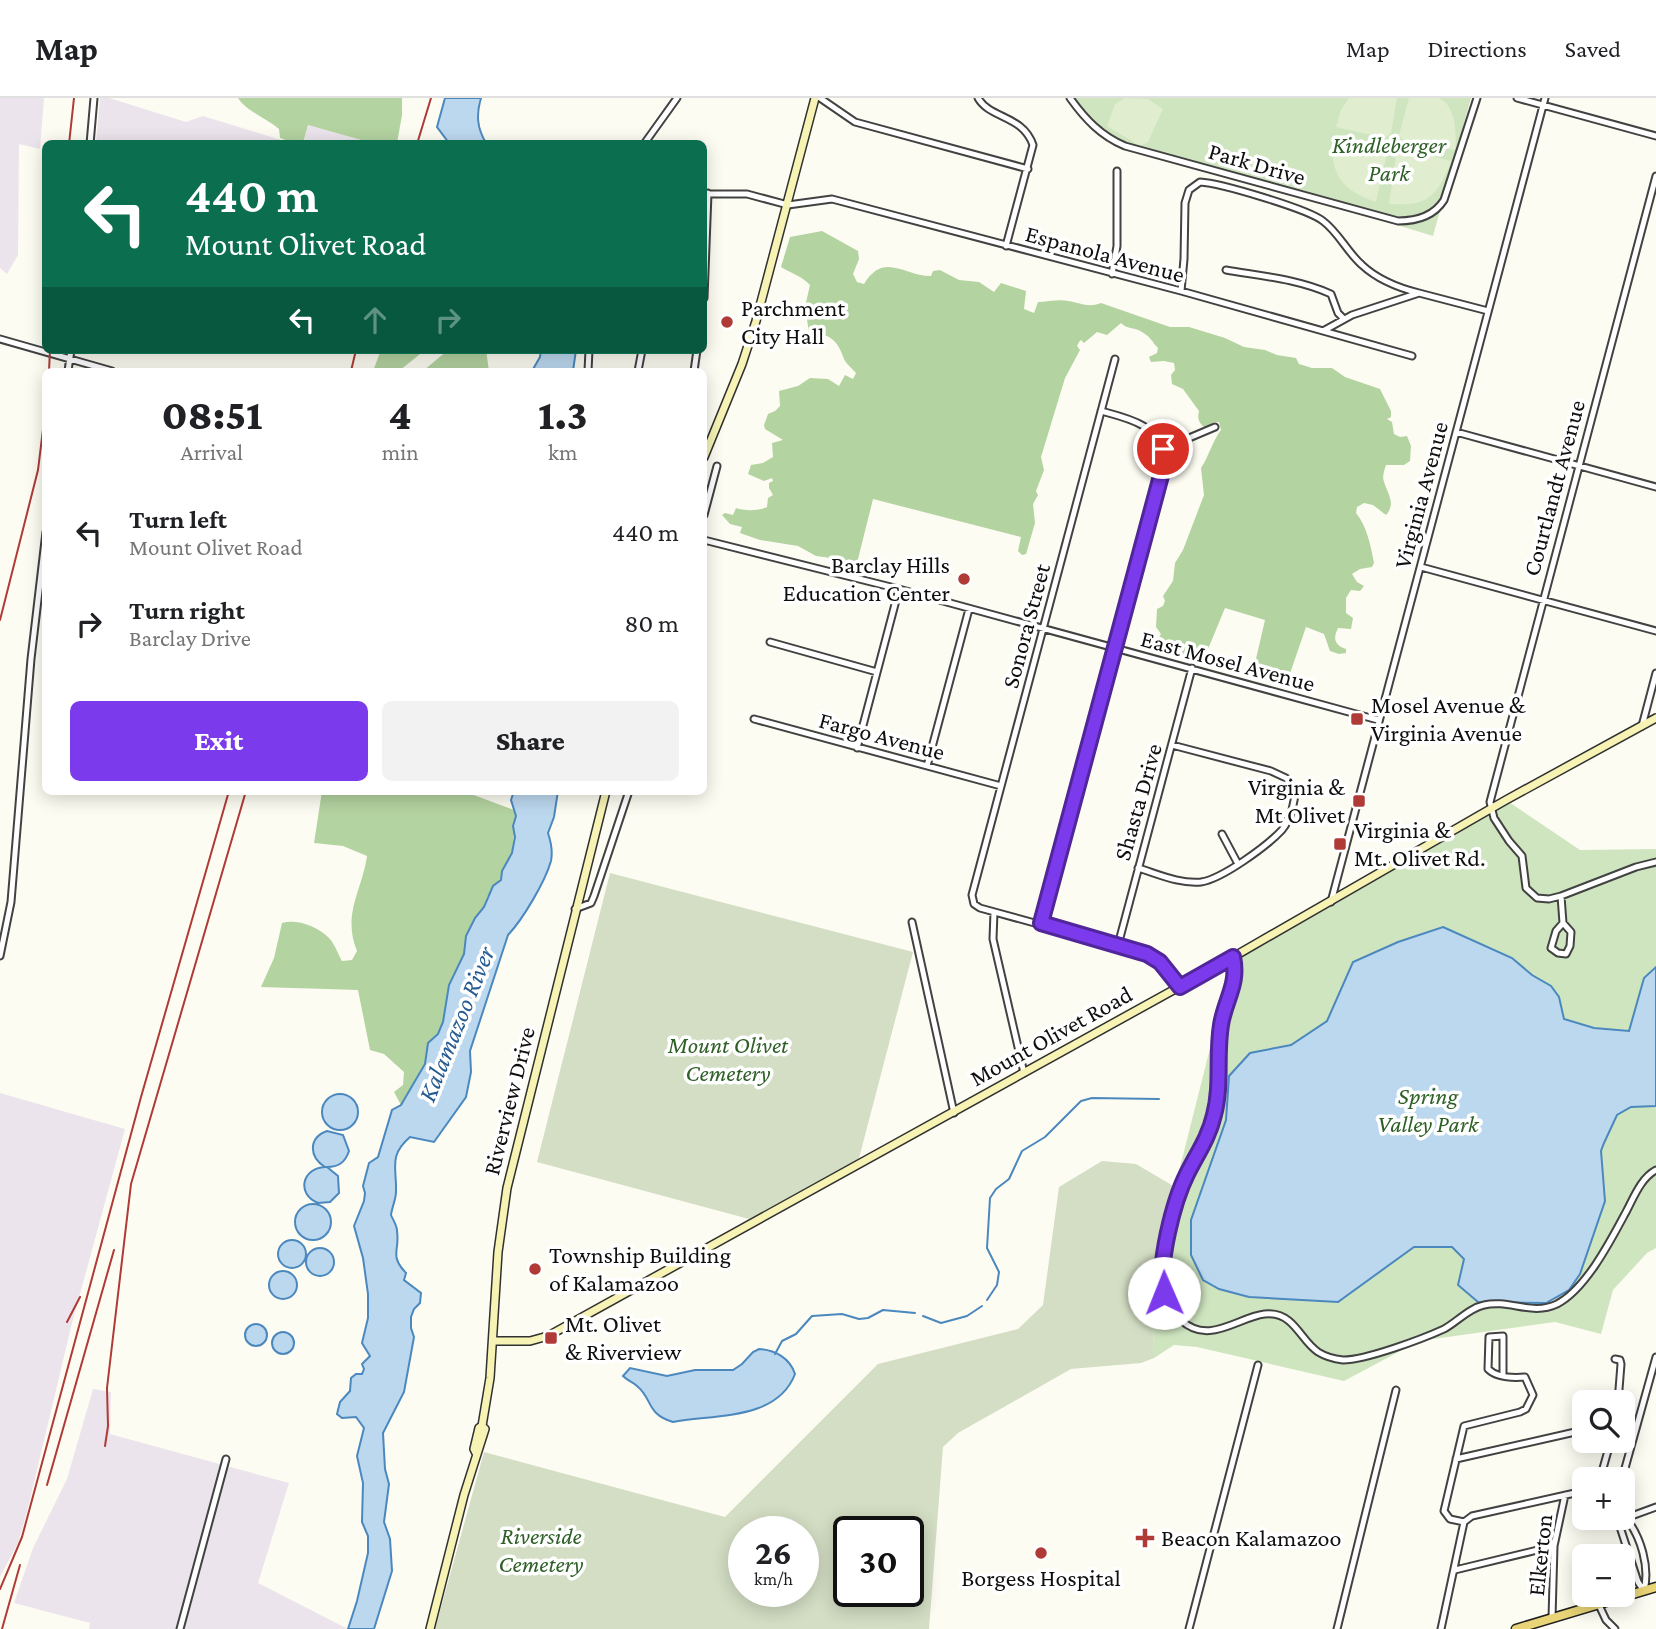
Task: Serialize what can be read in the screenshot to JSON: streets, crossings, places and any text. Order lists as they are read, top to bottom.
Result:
{
  "streets": {
    "street": [
      "Park Drive",
      "Espanola Avenue",
      "Courtlandt Avenue",
      "Virginia Avenue",
      "Sonora Street",
      "East Mosel Avenue",
      "Fargo Avenue",
      "Shasta Drive",
      "Mount Olivet Road",
      "Riverview Drive",
      "Elkerton"
    ]
  },
  "crossings": [
    ["Courtlandt Avenue", "Mount Olivet Road"],
    ["Virginia Avenue", "East Mosel Avenue"],
    ["Virginia Avenue", "Mount Olivet Road"],
    ["Sonora Street", "East Mosel Avenue"],
    ["Sonora Street", "Fargo Avenue"],
    ["East Mosel Avenue", "Shasta Drive"],
    ["Mount Olivet Road", "Riverview Drive"]
  ],
  "water": ["Kalamazoo River"],
  "parks": [
    "Kindleberger Park",
    "Mount Olivet Cemetery",
    "Spring Valley Park",
    "Riverside Cemetery"
  ],
  "places": {
    "other": [
      "Parchment City Hall",
      "Barclay Hills Education Center",
      "Township Building of Kalamazoo",
      "Borgess Hospital"
    ],
    "transit": [
      "Mosel Avenue & Virginia Avenue",
      "Virginia & Mt Olivet",
      "Virginia & Mt. Olivet Rd.",
      "Mt. Olivet & Riverview"
    ],
    "health": ["Beacon Kalamazoo"]
  },
  "page": {
    "header": "Map",
    "nav": ["Map", "Directions", "Saved"],
    "turn": ["440 m", "Mount Olivet Road"],
    "eta": [
      "08:51",
      "Arrival",
      "4",
      "min",
      "1.3",
      "km"
    ],
    "list": [
      {
        "name": "Turn left",
        "note": "Mount Olivet Road",
        "value": "440 m"
      },
      {
        "name": "Turn right",
        "note": "Barclay Drive",
        "value": "80 m"
      }
    ],
    "buttons": ["Exit", "Share"],
    "map_buttons": ["+", "−"],
    "speed": "26 km/h",
    "limit": "30"
  }
}
